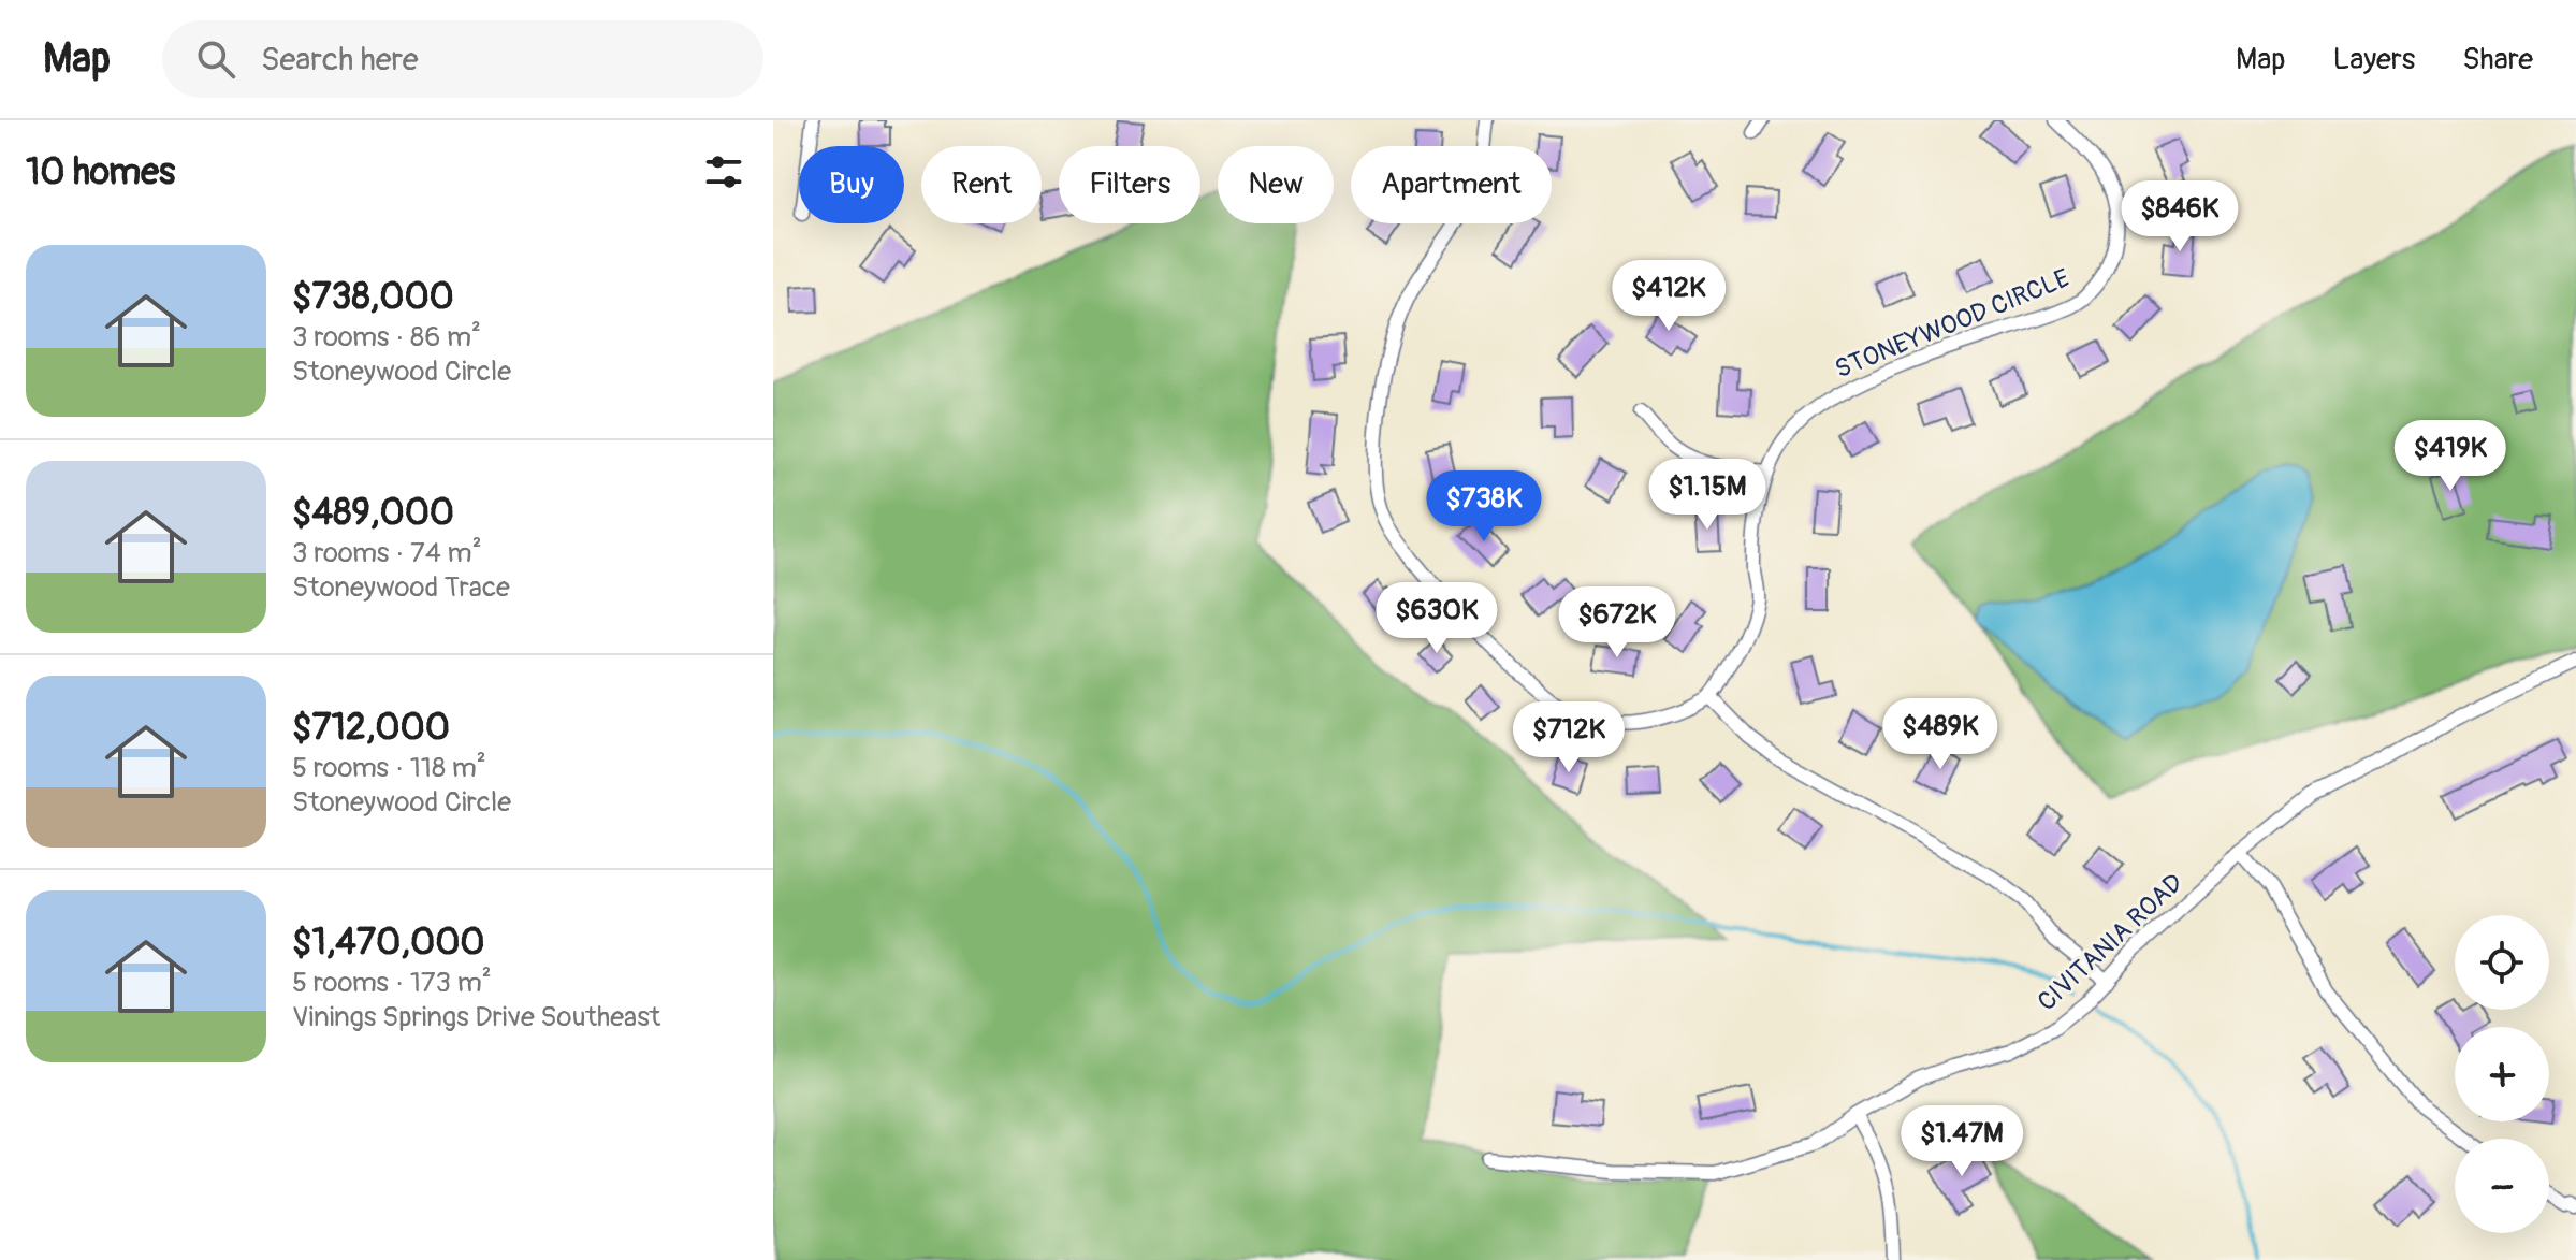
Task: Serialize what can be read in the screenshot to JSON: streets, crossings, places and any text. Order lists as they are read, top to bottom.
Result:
{
  "streets": {
    "street": ["STONEYWOOD CIRCLE", "CIVITANIA ROAD"]
  },
  "page": {
    "header": "Map",
    "search": "Search here",
    "nav": ["Map", "Layers", "Share"],
    "heading": "10 homes",
    "chip": [
      "Buy",
      "Rent",
      "Filters",
      "New",
      "Apartment"
    ],
    "price": [
      "$846K",
      "$412K",
      "$419K",
      "$1.15M",
      "$738K",
      "$630K",
      "$672K",
      "$489K",
      "$712K",
      "$1.47M"
    ],
    "list": [
      {
        "name": "$738,000",
        "note": "3 rooms · 86 m² · Stoneywood Circle"
      },
      {
        "name": "$489,000",
        "note": "3 rooms · 74 m² · Stoneywood Trace"
      },
      {
        "name": "$712,000",
        "note": "5 rooms · 118 m² · Stoneywood Circle"
      },
      {
        "name": "$1,470,000",
        "note": "5 rooms · 173 m² · Vinings Springs Drive Southeast"
      }
    ],
    "map_buttons": ["+", "−"]
  }
}
